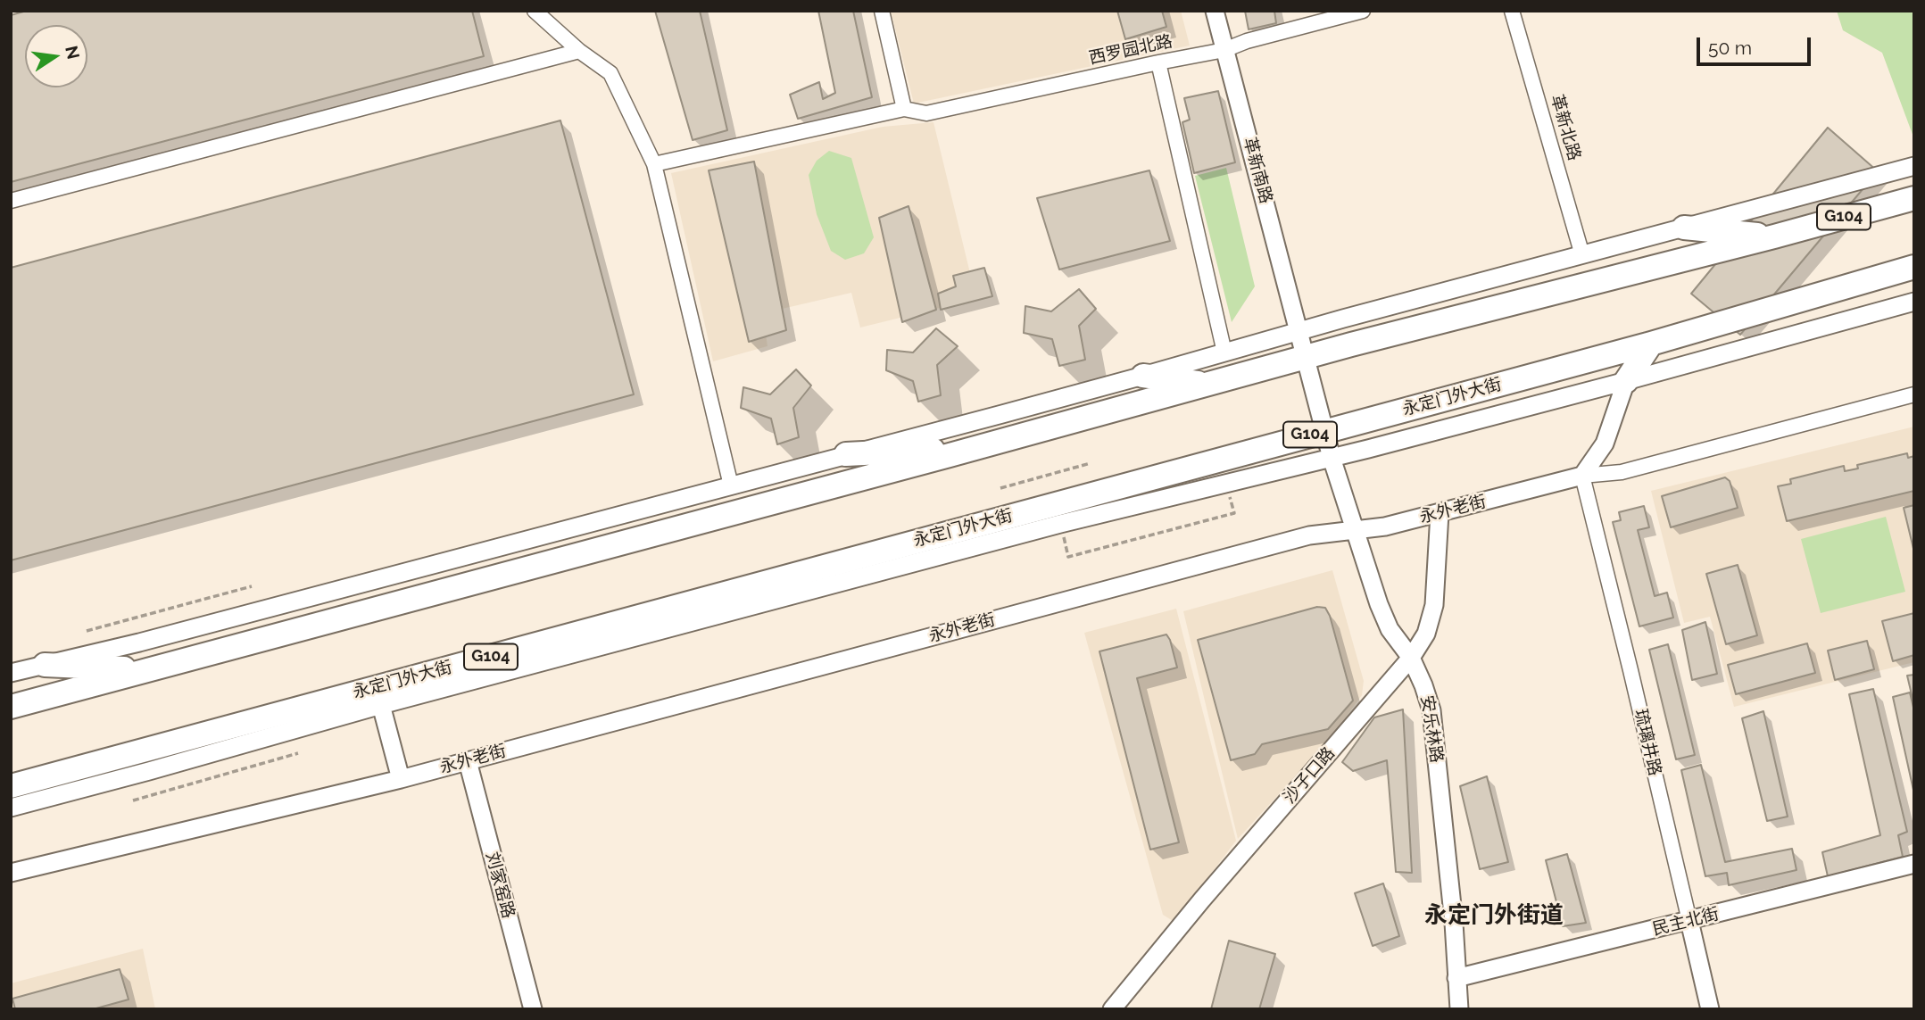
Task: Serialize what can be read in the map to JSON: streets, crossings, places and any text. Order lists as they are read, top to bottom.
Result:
{
  "streets": {
    "highway": ["G104", "永定门外大街"],
    "street": [
      "西罗园北路",
      "革新北路",
      "革新南路",
      "永外老街",
      "安乐林路",
      "琉璃井路",
      "沙子口路",
      "刘家窑路",
      "民主北街"
    ]
  },
  "crossings": [
    ["西罗园北路", "革新南路"],
    ["革新南路", "G104"],
    ["革新南路", "安乐林路"],
    ["G104", "安乐林路"],
    ["永定门外大街", "安乐林路"],
    ["永外老街", "安乐林路"],
    ["永外老街", "琉璃井路"],
    ["永外老街", "沙子口路"],
    ["永外老街", "刘家窑路"],
    ["安乐林路", "沙子口路"],
    ["安乐林路", "民主北街"],
    ["琉璃井路", "民主北街"]
  ],
  "districts": ["永定门外街道"],
  "scale_bar": "50 m",
  "north": "right"
}
